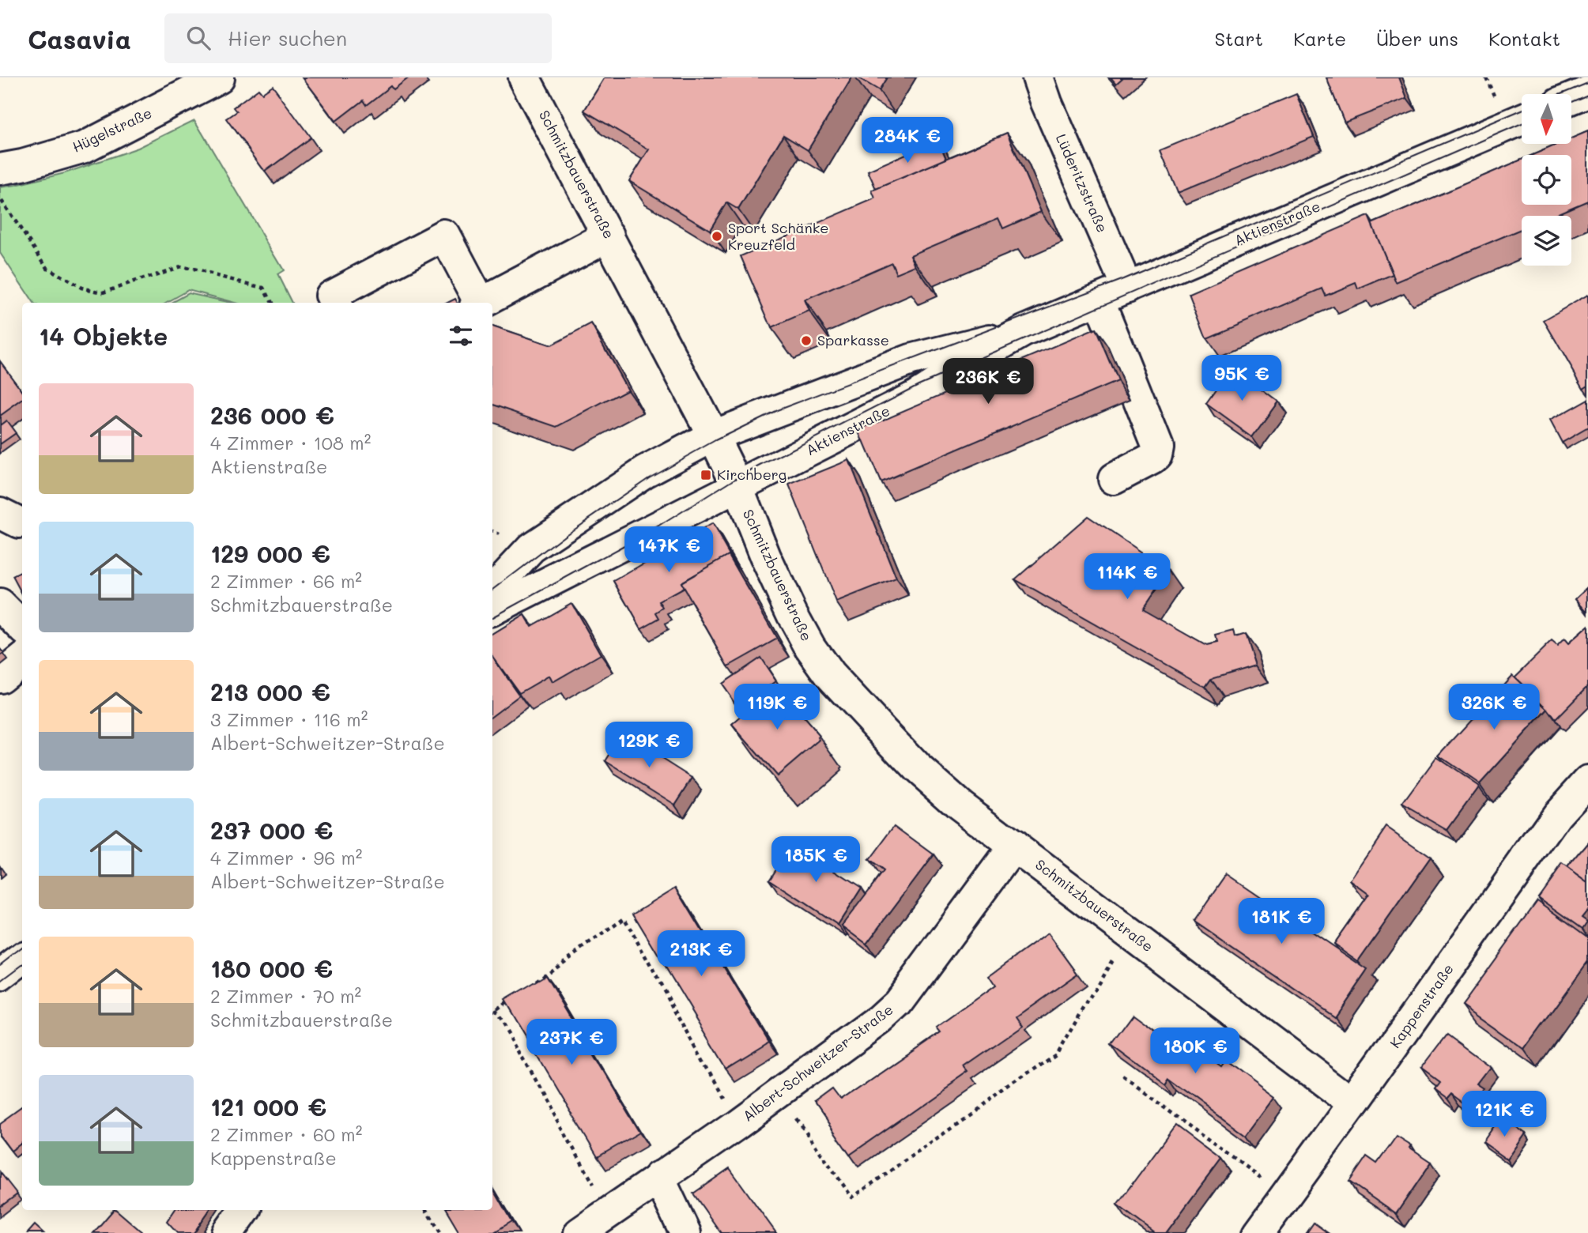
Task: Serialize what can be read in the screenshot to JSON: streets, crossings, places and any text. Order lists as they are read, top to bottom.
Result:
{
  "streets": {
    "street": [
      "Hügelstraße",
      "Schmitzbauerstraße",
      "Lüderitzstraße",
      "Aktienstraße",
      "Kappenstraße",
      "Albert-Schweitzer-Straße"
    ]
  },
  "crossings": [
    ["Schmitzbauerstraße", "Aktienstraße"],
    ["Schmitzbauerstraße", "Kappenstraße"],
    ["Schmitzbauerstraße", "Albert-Schweitzer-Straße"],
    ["Lüderitzstraße", "Aktienstraße"]
  ],
  "places": {
    "other": ["Sport Schänke Kreuzfeld", "Sparkasse"],
    "transit": ["Kirchberg"]
  },
  "north": "bottom",
  "page": {
    "header": "Casavia",
    "search": "Hier suchen",
    "nav": [
      "Start",
      "Karte",
      "Über uns",
      "Kontakt"
    ],
    "price": [
      "284K €",
      "95K €",
      "236K €",
      "147K €",
      "114K €",
      "119K €",
      "326K €",
      "129K €",
      "185K €",
      "181K €",
      "213K €",
      "237K €",
      "180K €",
      "121K €"
    ],
    "heading": "14 Objekte",
    "list": [
      {
        "name": "236 000 €",
        "note": "4 Zimmer · 108 m² · Aktienstraße"
      },
      {
        "name": "129 000 €",
        "note": "2 Zimmer · 66 m² · Schmitzbauerstraße"
      },
      {
        "name": "213 000 €",
        "note": "3 Zimmer · 116 m² · Albert-Schweitzer-Straße"
      },
      {
        "name": "237 000 €",
        "note": "4 Zimmer · 96 m² · Albert-Schweitzer-Straße"
      },
      {
        "name": "180 000 €",
        "note": "2 Zimmer · 70 m² · Schmitzbauerstraße"
      },
      {
        "name": "121 000 €",
        "note": "2 Zimmer · 60 m² · Kappenstraße"
      }
    ]
  }
}
